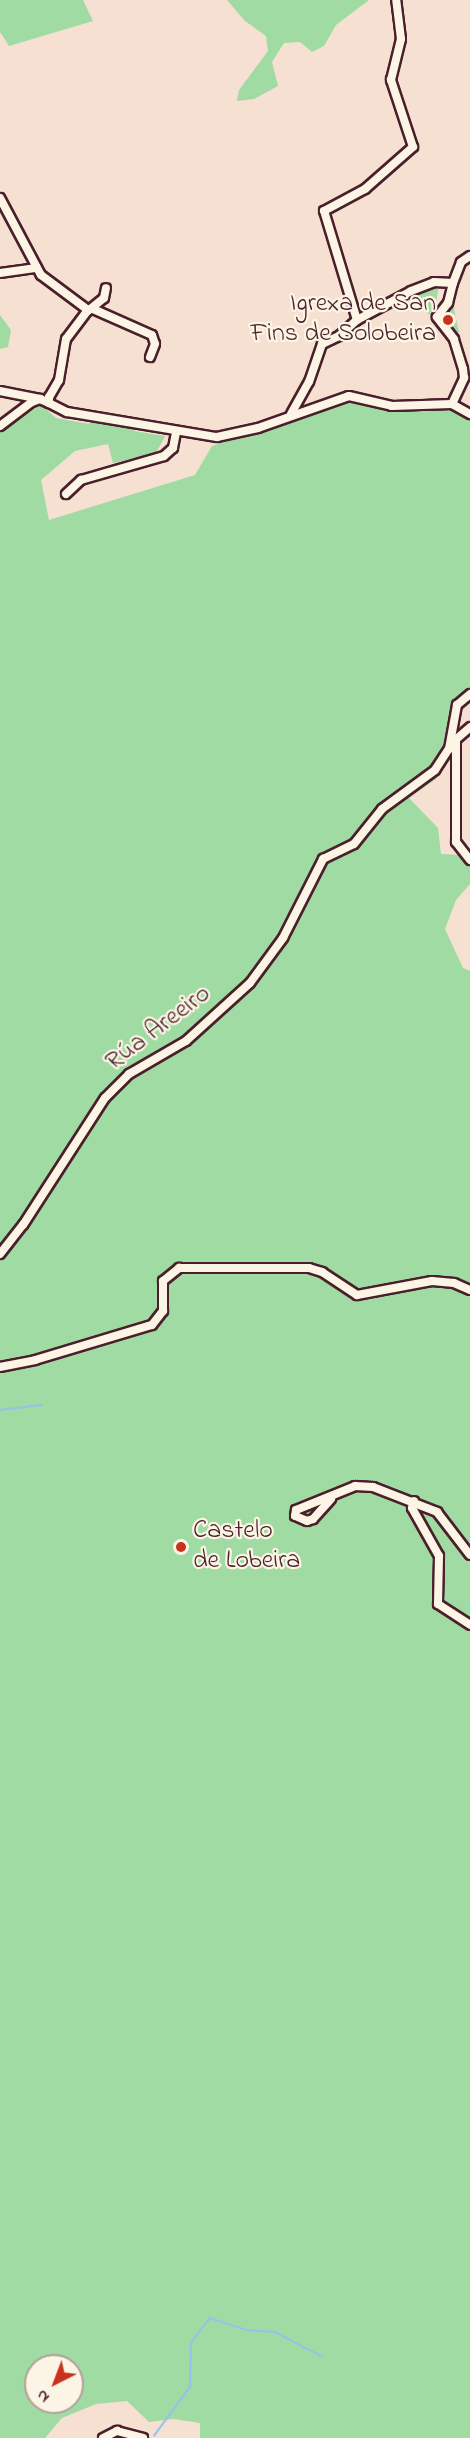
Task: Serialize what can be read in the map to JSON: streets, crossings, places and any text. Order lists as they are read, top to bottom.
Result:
{
  "streets": {
    "street": ["Rúa Areeiro"]
  },
  "places": ["Igrexa de San Fins de Solobeira", "Castelo de Lobeira"],
  "north": "bottom left"
}
